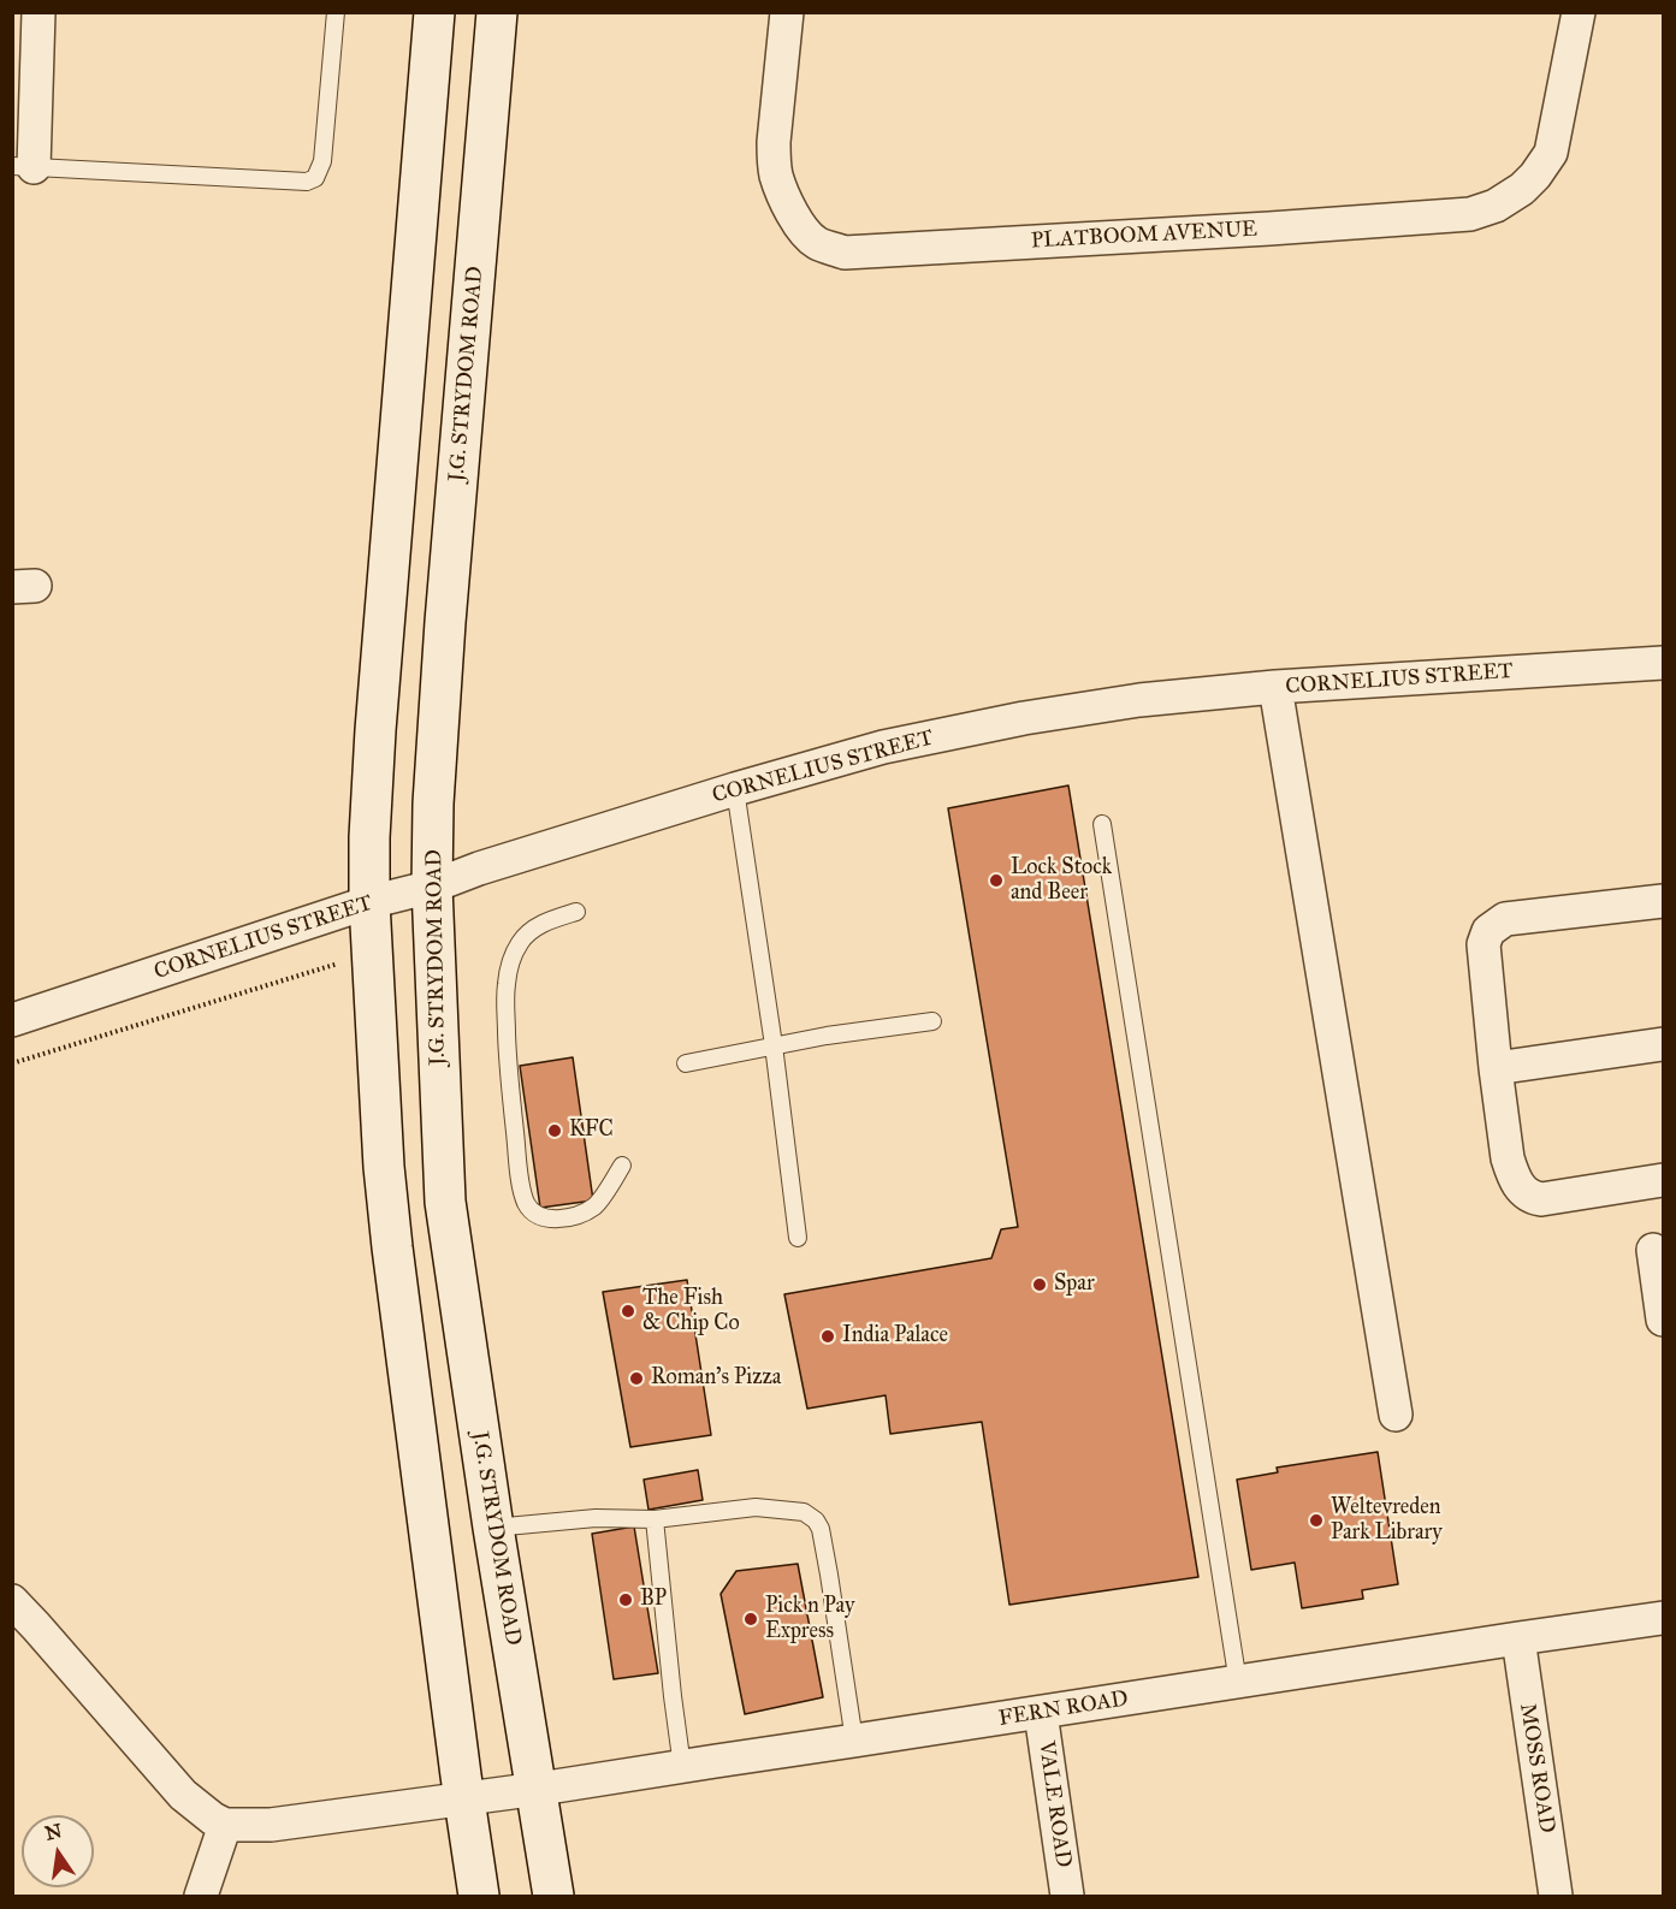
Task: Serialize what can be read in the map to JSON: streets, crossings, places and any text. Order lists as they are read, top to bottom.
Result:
{
  "streets": {
    "street": [
      "PLATBOOM AVENUE",
      "J.G. STRYDOM ROAD",
      "CORNELIUS STREET",
      "FERN ROAD",
      "MOSS ROAD",
      "VALE ROAD"
    ]
  },
  "crossings": [
    ["J.G. STRYDOM ROAD", "CORNELIUS STREET"],
    ["J.G. STRYDOM ROAD", "FERN ROAD"],
    ["FERN ROAD", "MOSS ROAD"],
    ["FERN ROAD", "VALE ROAD"]
  ],
  "places": [
    "Lock Stock and Beer",
    "KFC",
    "Spar",
    "The Fish & Chip Co",
    "India Palace",
    "Roman's Pizza",
    "Weltevreden Park Library",
    "BP",
    "Pick n Pay Express"
  ],
  "north": "top"
}
